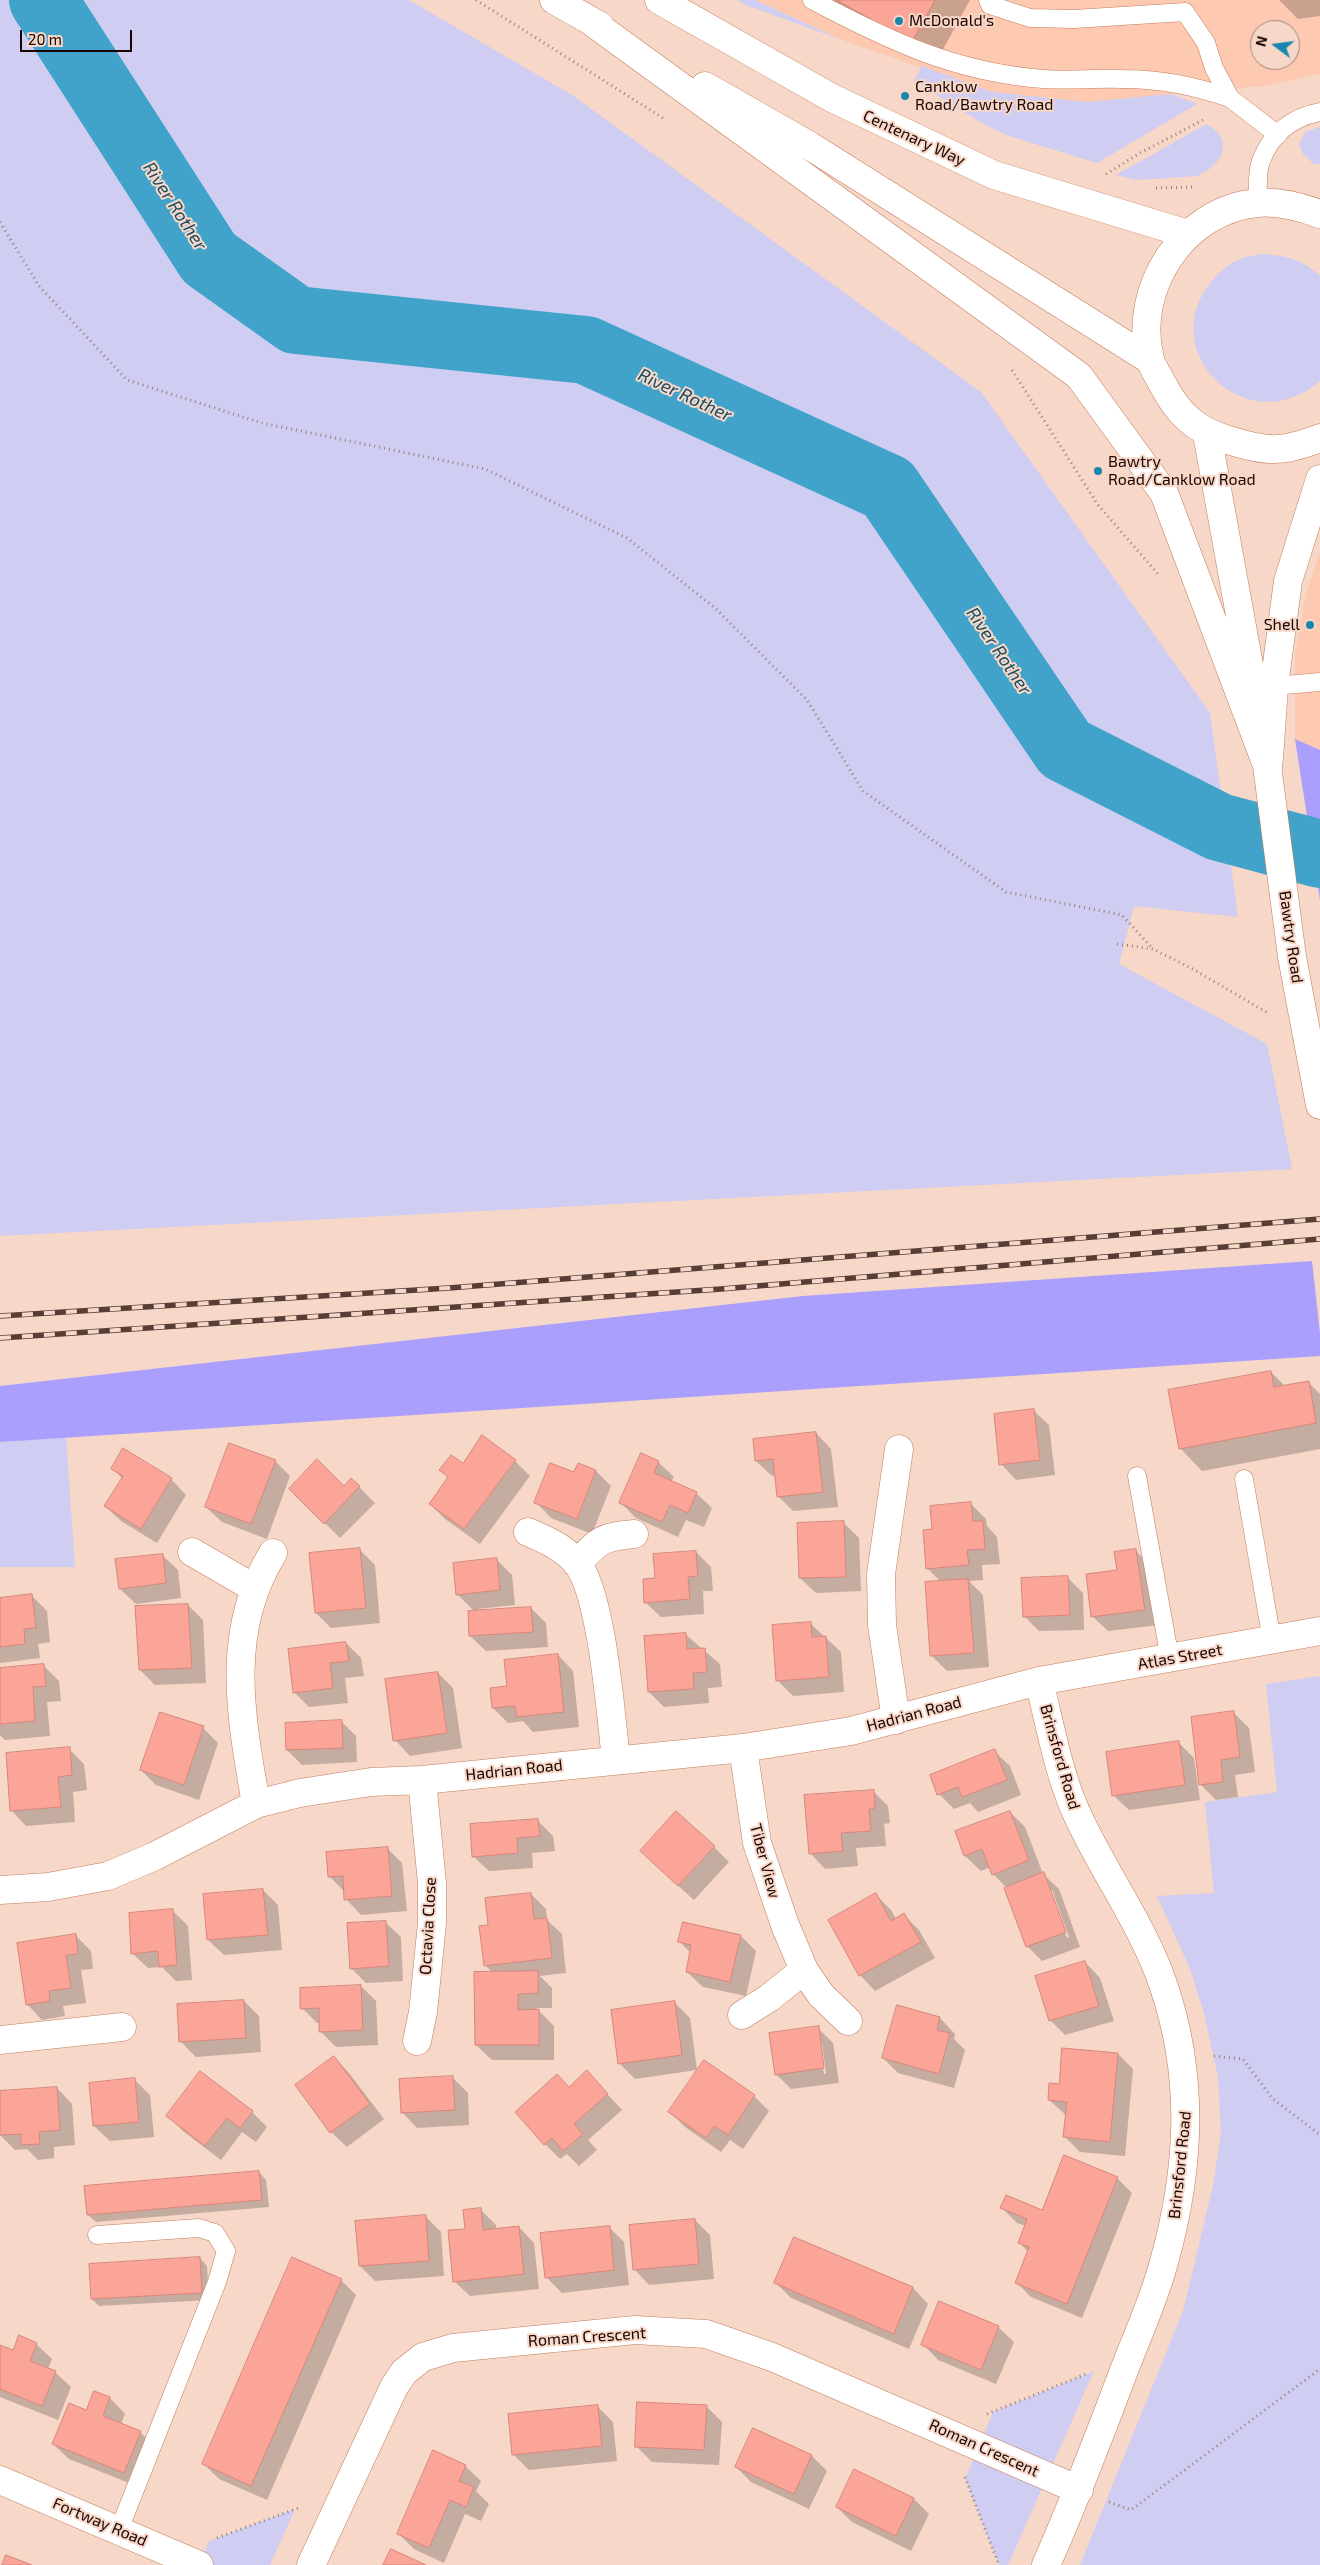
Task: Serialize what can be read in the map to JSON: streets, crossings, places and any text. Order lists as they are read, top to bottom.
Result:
{
  "streets": {
    "street": [
      "Centenary Way",
      "Bawtry Road",
      "Atlas Street",
      "Hadrian Road",
      "Brinsford Road",
      "Tiber View",
      "Octavia Close",
      "Roman Crescent",
      "Fortway Road"
    ]
  },
  "crossings": [
    ["Atlas Street", "Hadrian Road"],
    ["Atlas Street", "Brinsford Road"],
    ["Hadrian Road", "Brinsford Road"],
    ["Hadrian Road", "Tiber View"],
    ["Hadrian Road", "Octavia Close"],
    ["Brinsford Road", "Roman Crescent"]
  ],
  "water": ["River Rother"],
  "places": [
    "McDonald's",
    "Canklow Road/Bawtry Road",
    "Bawtry Road/Canklow Road",
    "Shell"
  ],
  "scale_bar": "20 m",
  "north": "left"
}
